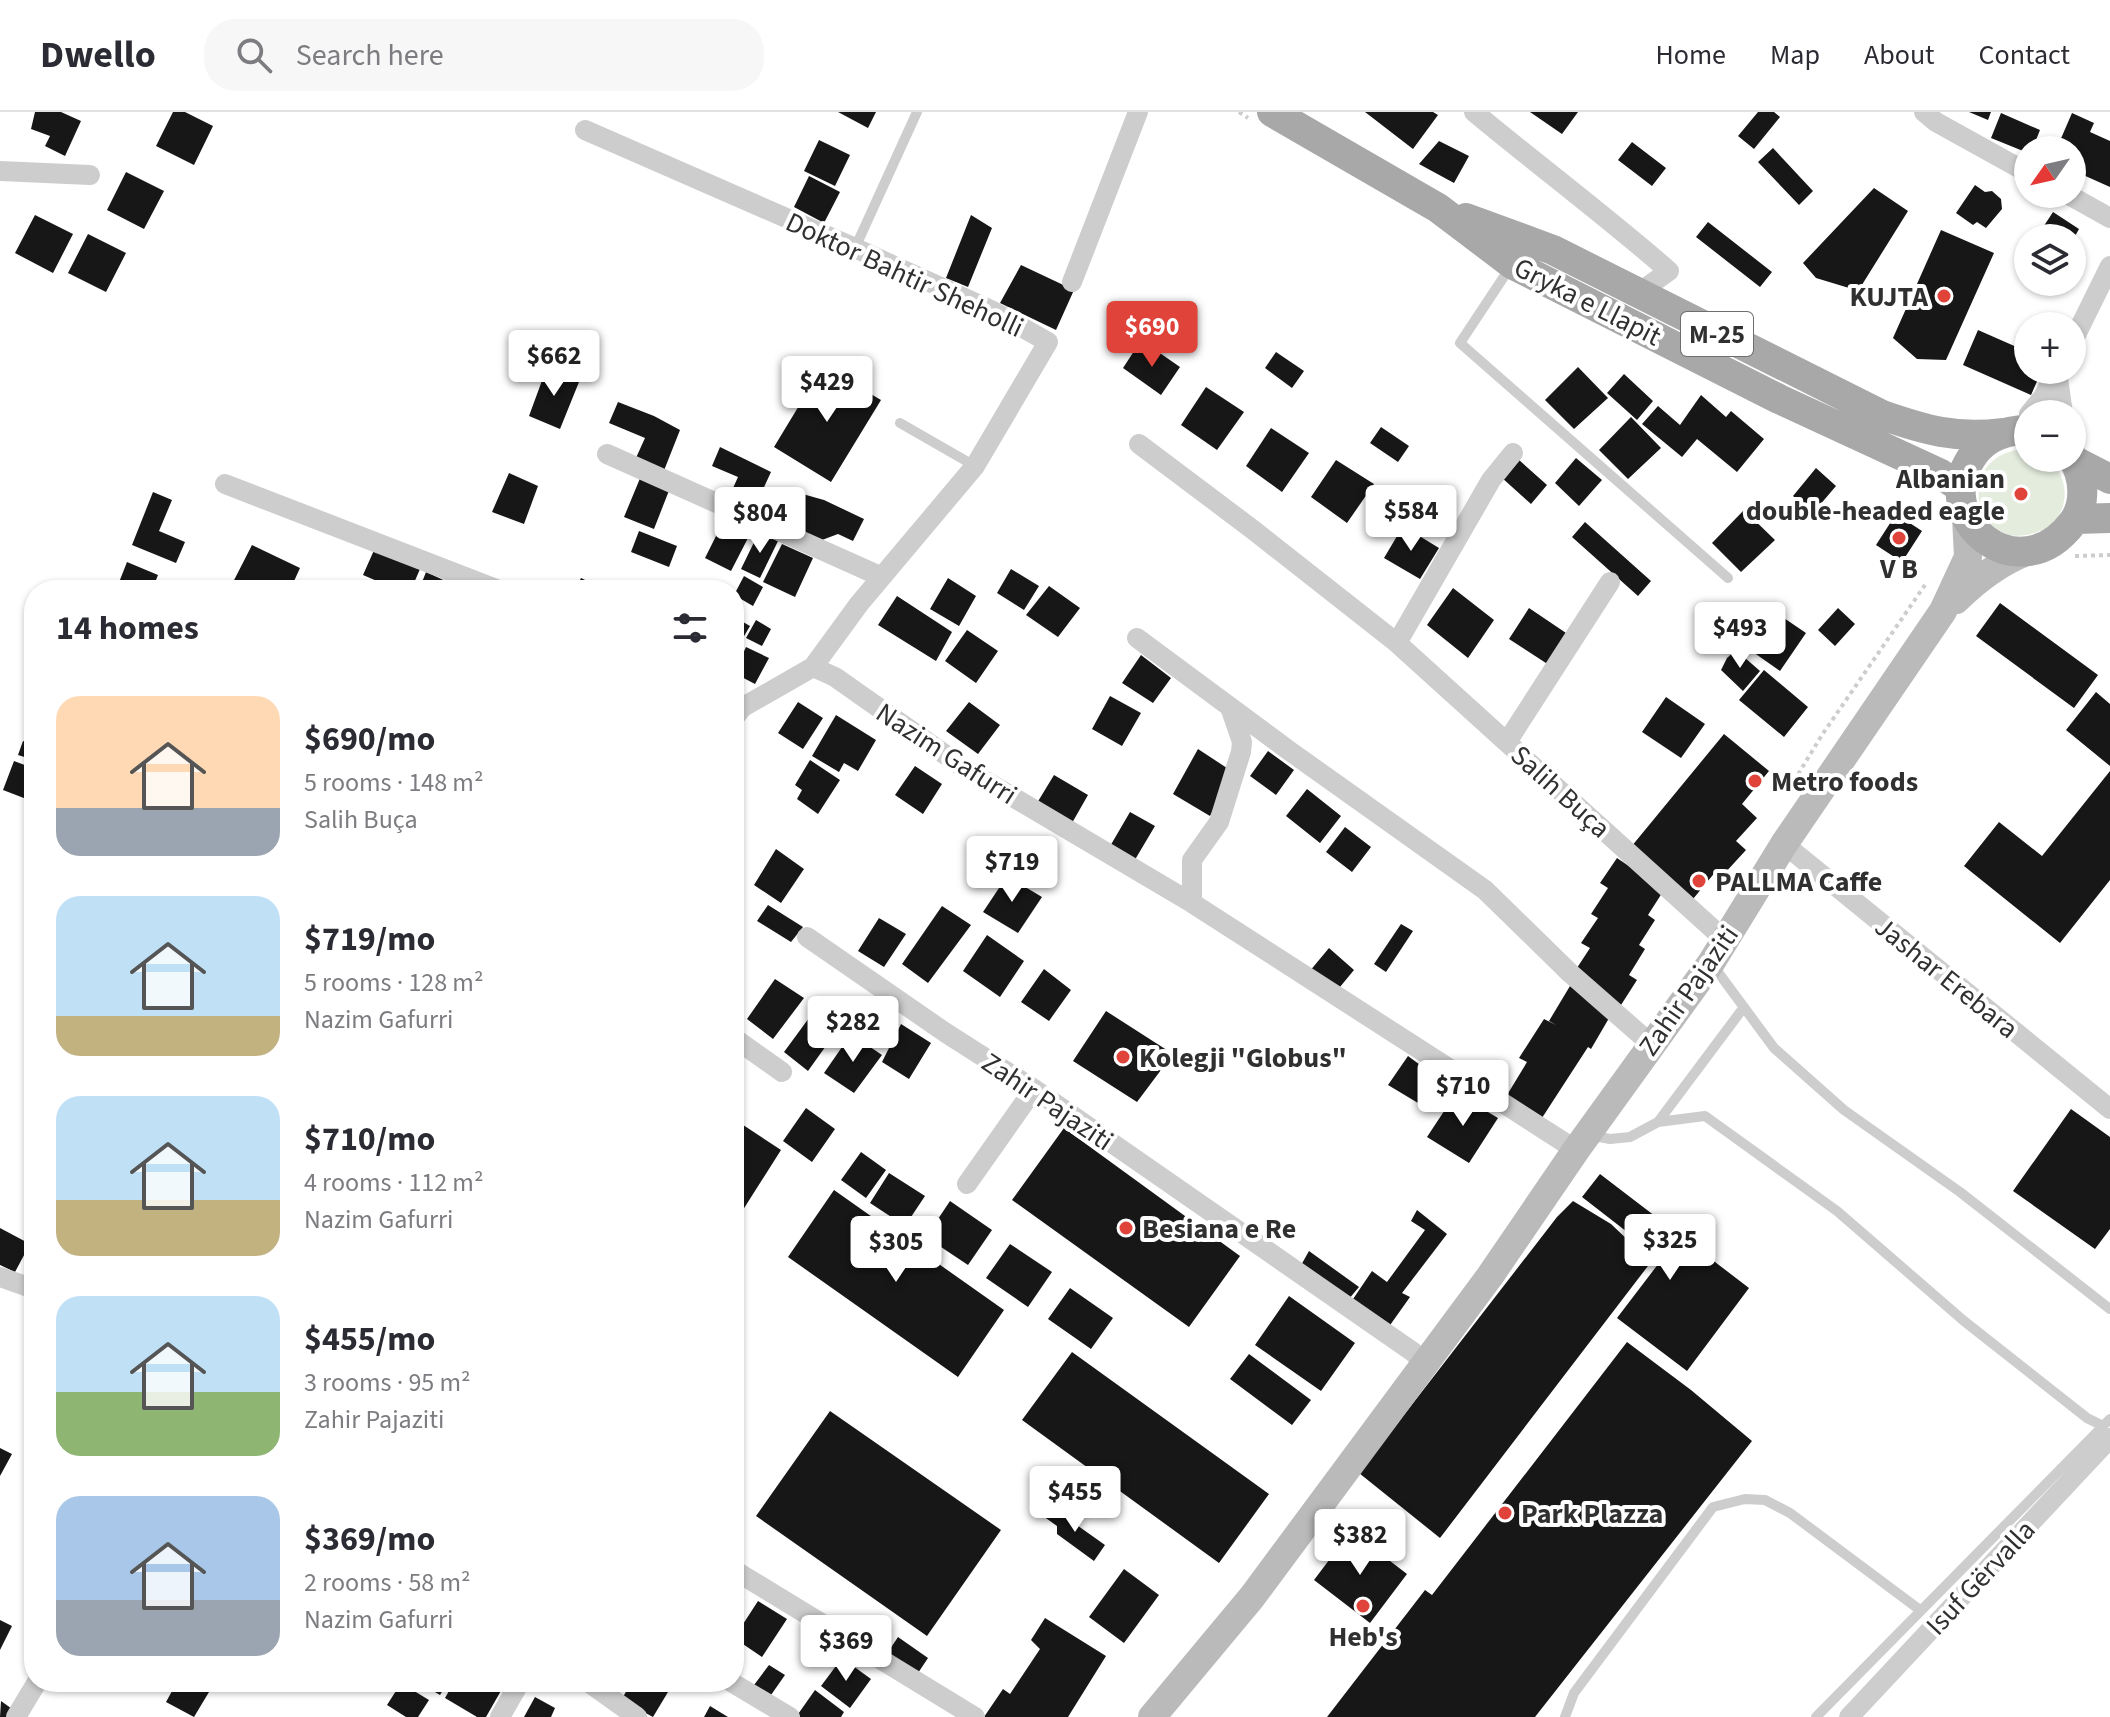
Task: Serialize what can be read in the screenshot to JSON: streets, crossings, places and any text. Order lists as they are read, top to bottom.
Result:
{
  "streets": {
    "main road": ["Gryka e Llapit", "M-25", "Zahir Pajaziti"],
    "street": [
      "Doktor Bahtir Sheholli",
      "Nazim Gafurri",
      "Salih Buça",
      "Jashar Erebara",
      "Isuf Gërvalla"
    ]
  },
  "crossings": [
    ["Doktor Bahtir Sheholli", "Nazim Gafurri"],
    ["Gryka e Llapit", "M-25"],
    ["Gryka e Llapit", "Zahir Pajaziti"],
    ["M-25", "Zahir Pajaziti"],
    ["Nazim Gafurri", "Zahir Pajaziti"],
    ["Salih Buça", "Zahir Pajaziti"],
    ["Jashar Erebara", "Zahir Pajaziti"]
  ],
  "places": [
    "KUJTA",
    "Albanian double-headed eagle",
    "V B",
    "Metro foods",
    "PALLMA Caffe",
    "Kolegji \"Globus\"",
    "Besiana e Re",
    "Park Plazza",
    "Heb's"
  ],
  "north": "bottom left",
  "page": {
    "header": "Dwello",
    "search": "Search here",
    "nav": [
      "Home",
      "Map",
      "About",
      "Contact"
    ],
    "map_buttons": ["+", "−"],
    "price": [
      "$690",
      "$662",
      "$429",
      "$584",
      "$804",
      "$493",
      "$719",
      "$282",
      "$710",
      "$325",
      "$305",
      "$455",
      "$382",
      "$369"
    ],
    "heading": "14 homes",
    "list": [
      {
        "name": "$690/mo",
        "note": "5 rooms · 148 m² · Salih Buça"
      },
      {
        "name": "$719/mo",
        "note": "5 rooms · 128 m² · Nazim Gafurri"
      },
      {
        "name": "$710/mo",
        "note": "4 rooms · 112 m² · Nazim Gafurri"
      },
      {
        "name": "$455/mo",
        "note": "3 rooms · 95 m² · Zahir Pajaziti"
      },
      {
        "name": "$369/mo",
        "note": "2 rooms · 58 m² · Nazim Gafurri"
      }
    ]
  }
}
